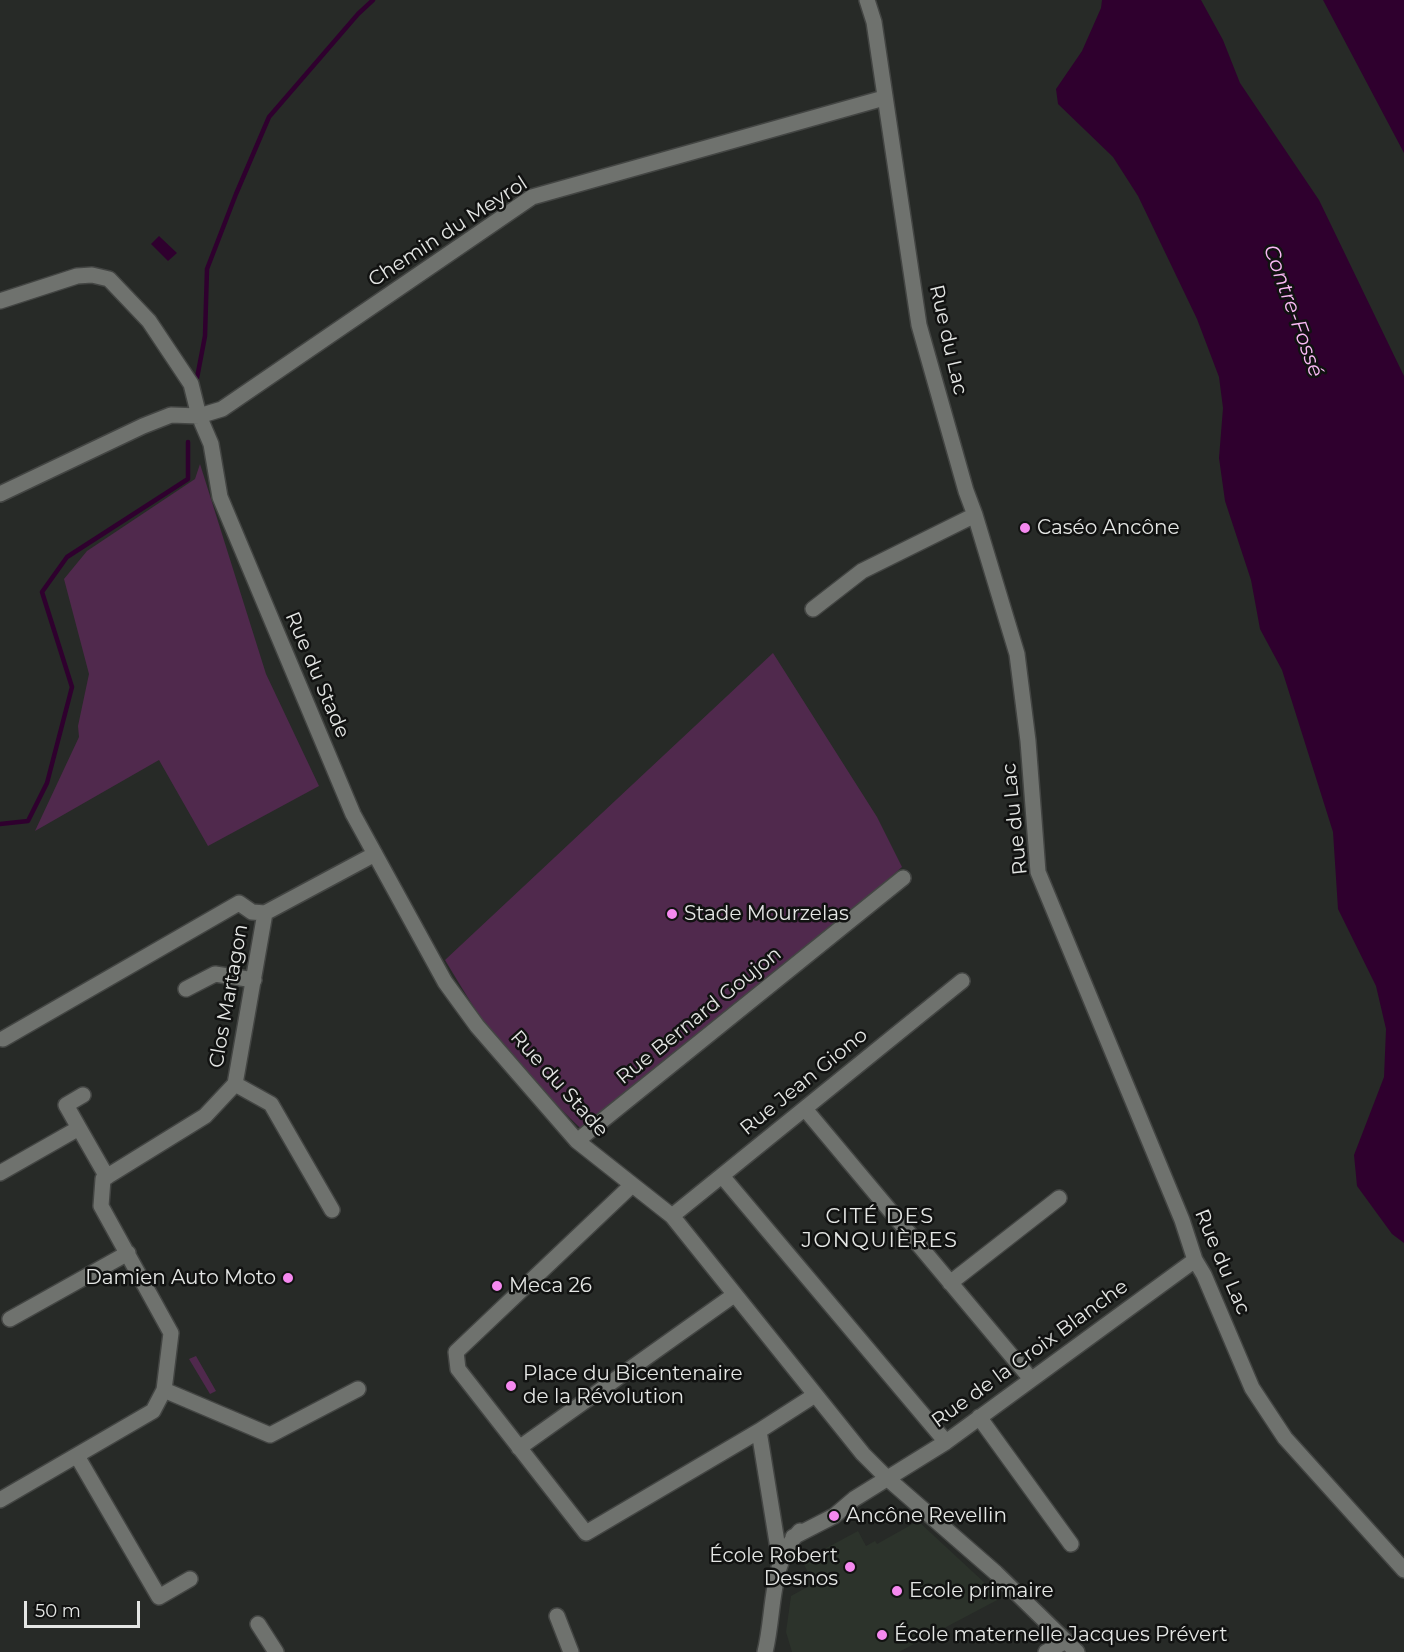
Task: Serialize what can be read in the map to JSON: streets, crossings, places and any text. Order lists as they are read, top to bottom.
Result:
{
  "streets": {
    "street": [
      "Chemin du Meyrol",
      "Rue du Lac",
      "Rue du Stade",
      "Clos Martagon",
      "Rue Bernard Goujon",
      "Rue Jean Giono",
      "Rue de la Croix Blanche"
    ]
  },
  "crossings": [
    ["Chemin du Meyrol", "Rue du Lac"],
    ["Chemin du Meyrol", "Rue du Stade"],
    ["Rue du Lac", "Rue de la Croix Blanche"],
    ["Rue du Stade", "Clos Martagon"],
    ["Rue du Stade", "Rue Bernard Goujon"],
    ["Rue du Stade", "Rue Jean Giono"],
    ["Rue du Stade", "Rue de la Croix Blanche"]
  ],
  "districts": ["CITÉ DES JONQUIÈRES"],
  "water": ["Contre-Fossé"],
  "places": [
    "Caséo Ancône",
    "Stade Mourzelas",
    "Damien Auto Moto",
    "Meca 26",
    "Place du Bicentenaire de la Révolution",
    "Ancône Revellin",
    "École Robert Desnos",
    "Ecole primaire",
    "École maternelle Jacques Prévert"
  ],
  "scale_bar": "50 m"
}
